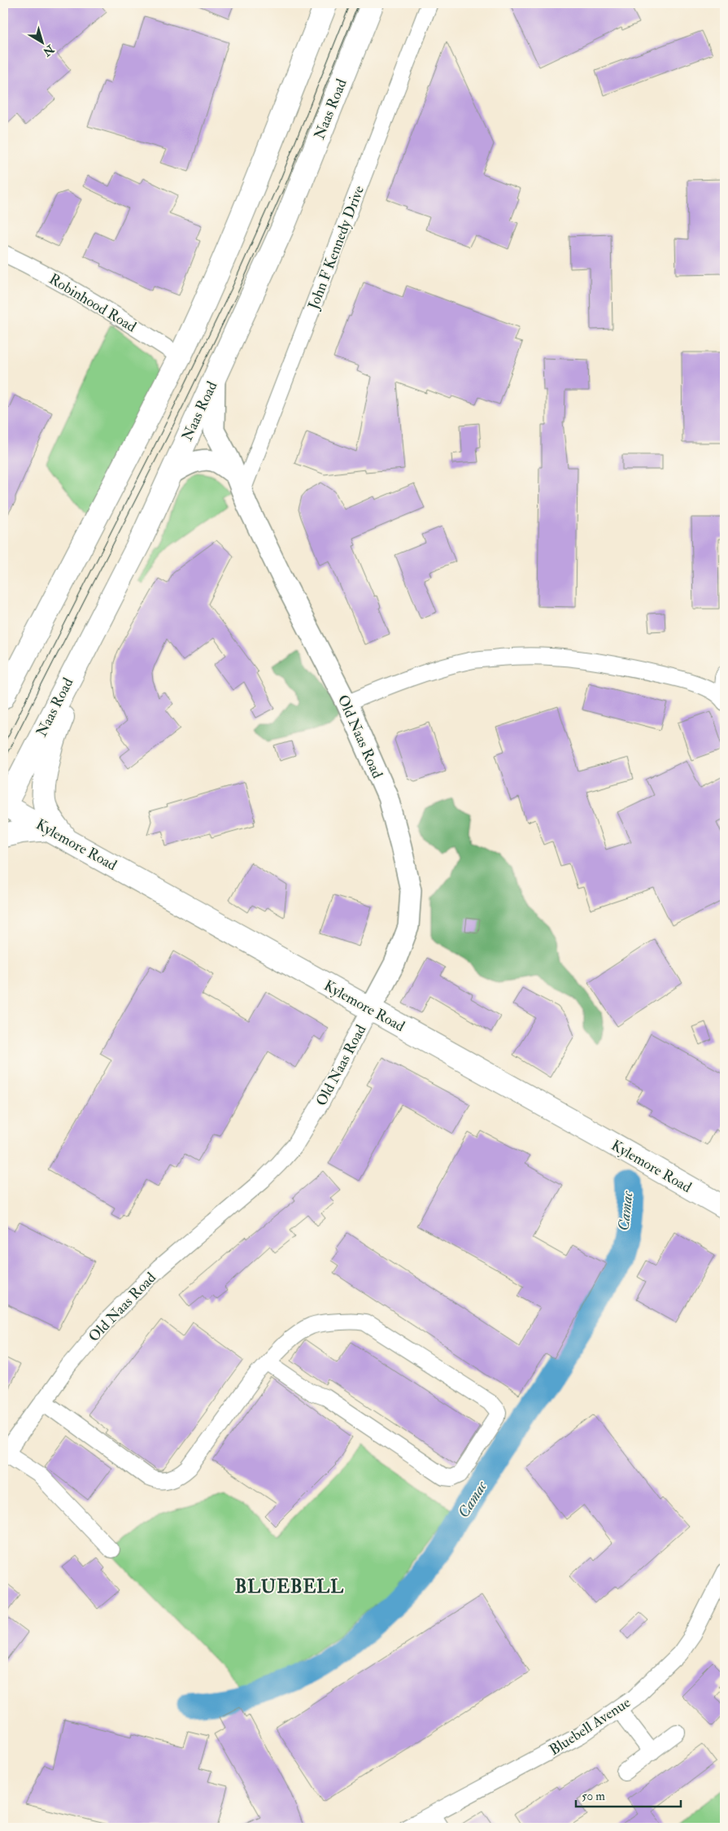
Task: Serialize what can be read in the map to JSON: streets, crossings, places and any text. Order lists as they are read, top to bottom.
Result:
{
  "streets": {
    "main road": ["Naas Road", "Kylemore Road"],
    "street": [
      "John F Kennedy Drive",
      "Robinhood Road",
      "Old Naas Road",
      "Bluebell Avenue"
    ]
  },
  "crossings": [
    ["Naas Road", "Old Naas Road"],
    ["Naas Road", "Kylemore Road"],
    ["John F Kennedy Drive", "Old Naas Road"],
    ["Old Naas Road", "Kylemore Road"]
  ],
  "districts": ["BLUEBELL"],
  "water": ["Camac"],
  "scale_bar": "50 m",
  "north": "bottom right"
}
